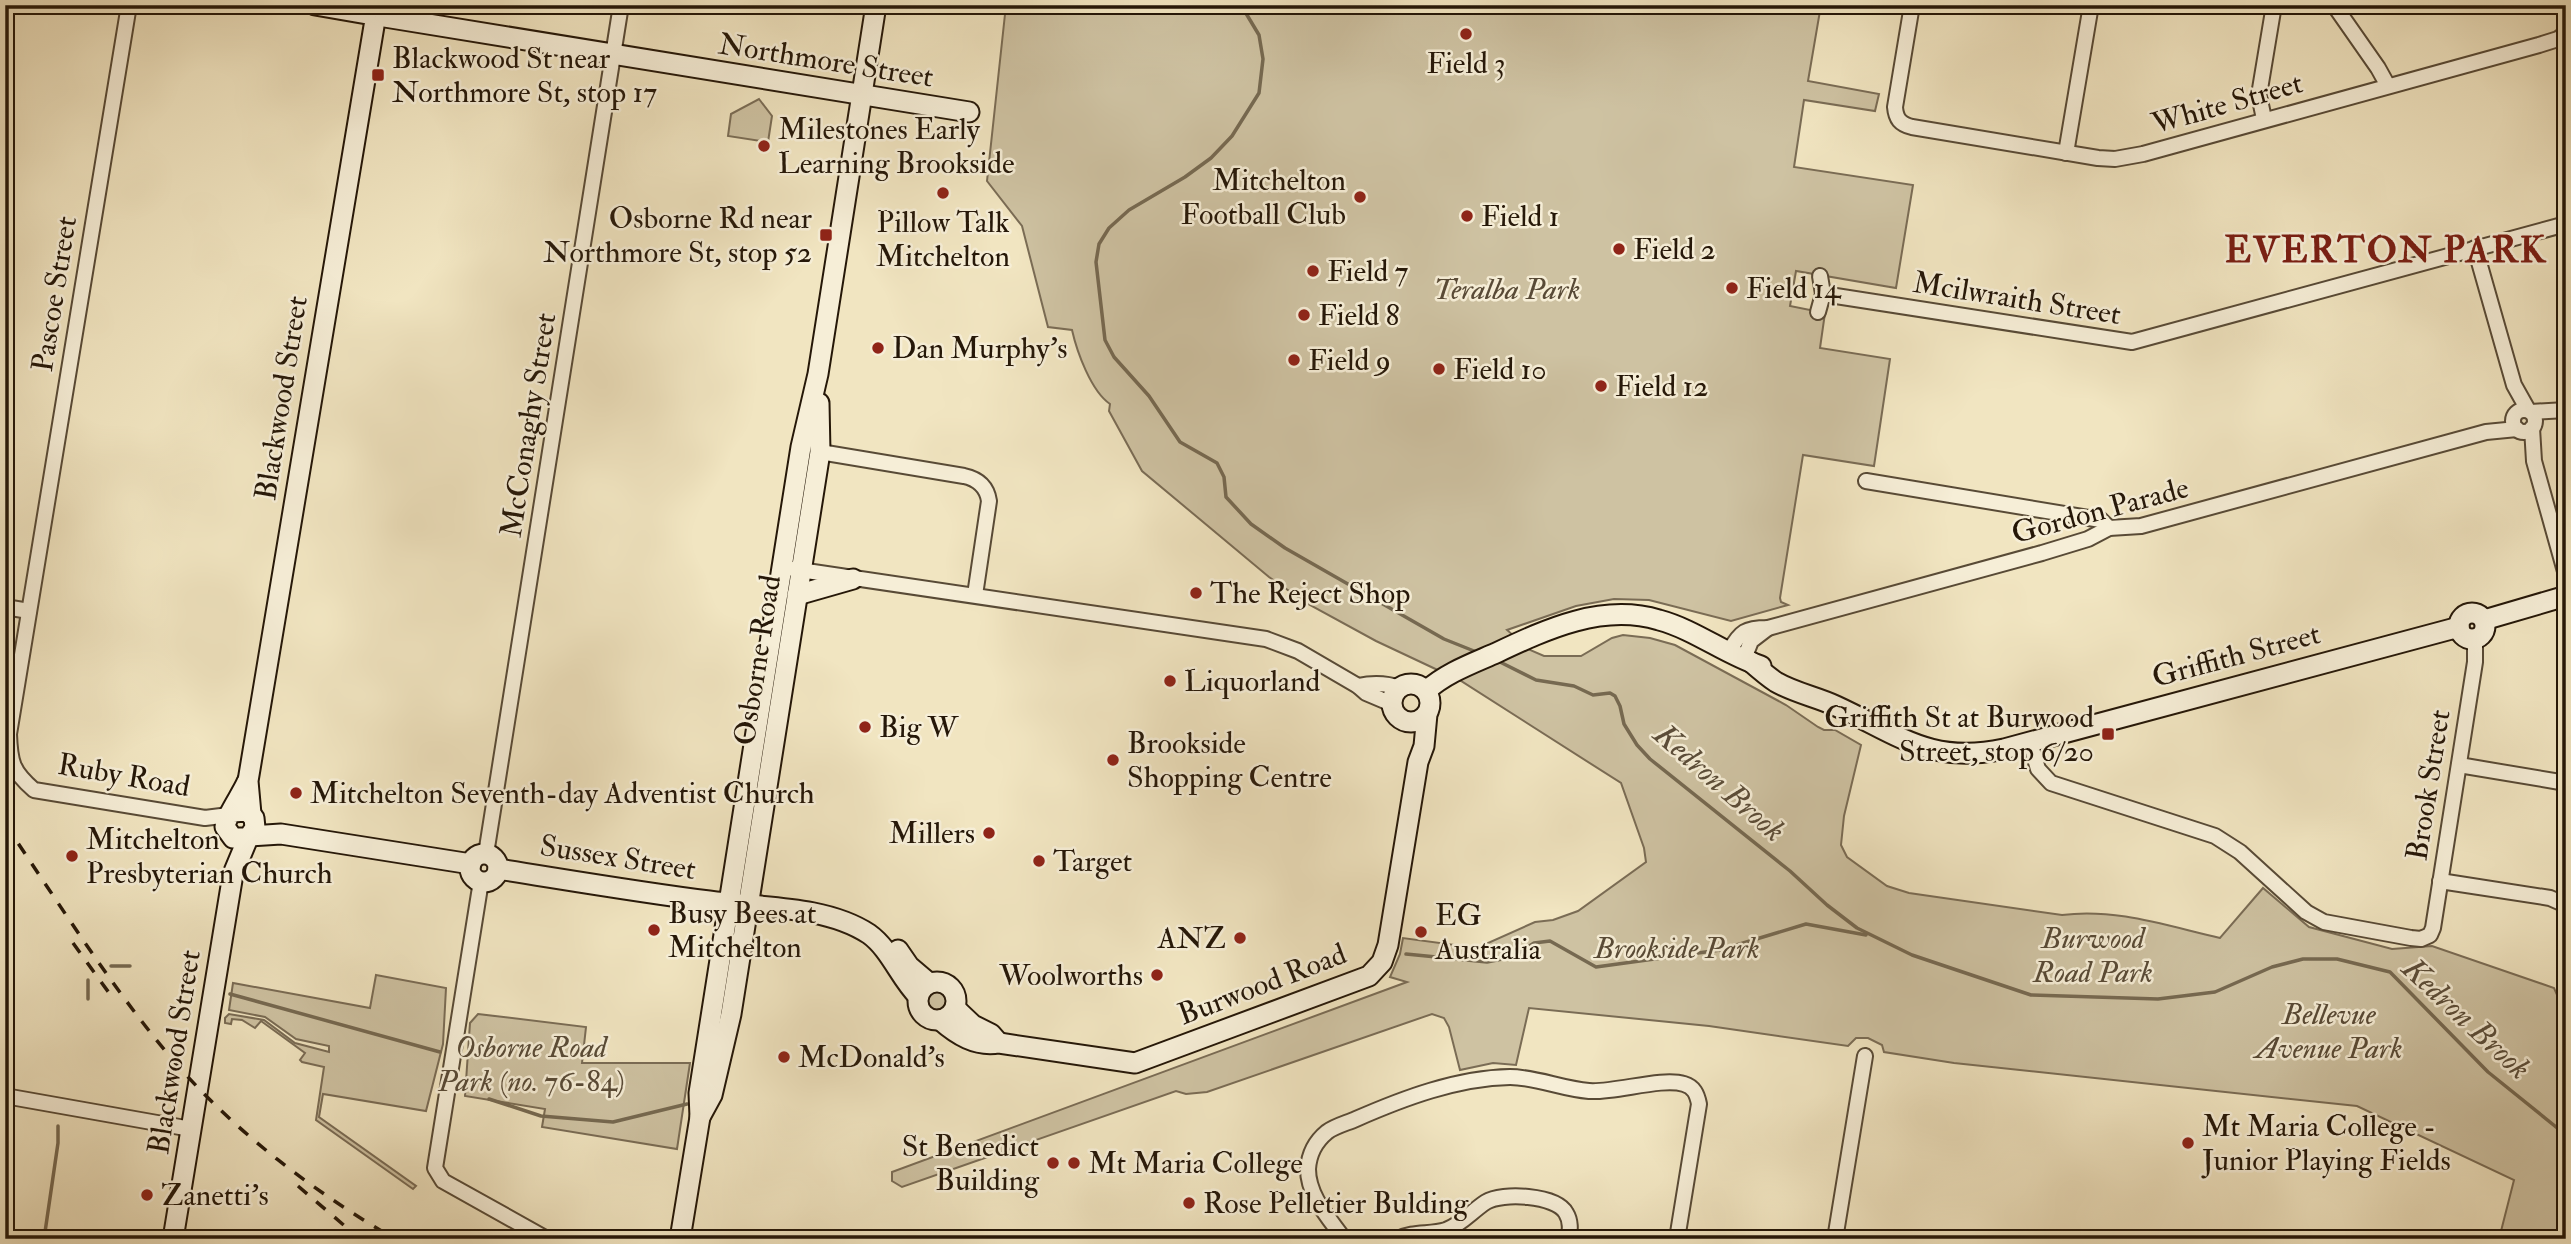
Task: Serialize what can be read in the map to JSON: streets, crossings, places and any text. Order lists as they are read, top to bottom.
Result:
{
  "streets": {
    "street": [
      "Northmore Street",
      "White Street",
      "Pascoe Street",
      "Mcilwraith Street",
      "Blackwood Street",
      "McConaghy Street",
      "Gordon Parade",
      "Griffith Street",
      "Osborne Road",
      "Ruby Road",
      "Brook Street",
      "Sussex Street",
      "Burwood Road"
    ]
  },
  "crossings": [
    ["Northmore Street", "Blackwood Street"],
    ["Northmore Street", "McConaghy Street"],
    ["Northmore Street", "Osborne Road"],
    ["Pascoe Street", "Ruby Road"],
    ["Blackwood Street", "Ruby Road"],
    ["McConaghy Street", "Sussex Street"],
    ["Griffith Street", "Brook Street"],
    ["Osborne Road", "Sussex Street"]
  ],
  "districts": ["EVERTON PARK"],
  "water": ["Kedron Brook"],
  "parks": [
    "Teralba Park",
    "Burwood Road Park",
    "Brookside Park",
    "Bellevue Avenue Park",
    "Osborne Road Park (no. 76-84)"
  ],
  "places": {
    "other": [
      "Field 3",
      "Milestones Early Learning Brookside",
      "Pillow Talk Mitchelton",
      "Mitchelton Football Club",
      "Field 1",
      "Field 2",
      "Field 7",
      "Field 14",
      "Field 8",
      "Dan Murphy's",
      "Field 9",
      "Field 10",
      "Field 12",
      "The Reject Shop",
      "Liquorland",
      "Big W",
      "Brookside Shopping Centre",
      "Mitchelton Seventh-day Adventist Church",
      "Millers",
      "Mitchelton Presbyterian Church",
      "Target",
      "Busy Bees at Mitchelton",
      "EG Australia",
      "ANZ",
      "Woolworths",
      "McDonald's",
      "Mt Maria College - Junior Playing Fields",
      "St Benedict Building",
      "Mt Maria College",
      "Zanetti's",
      "Rose Pelletier Bulding"
    ],
    "transit": ["Blackwood St near Northmore St, stop 17", "Osborne Rd near Northmore St, stop 52", "Griffith St at Burwood Street, stop 6/20"]
  }
}
